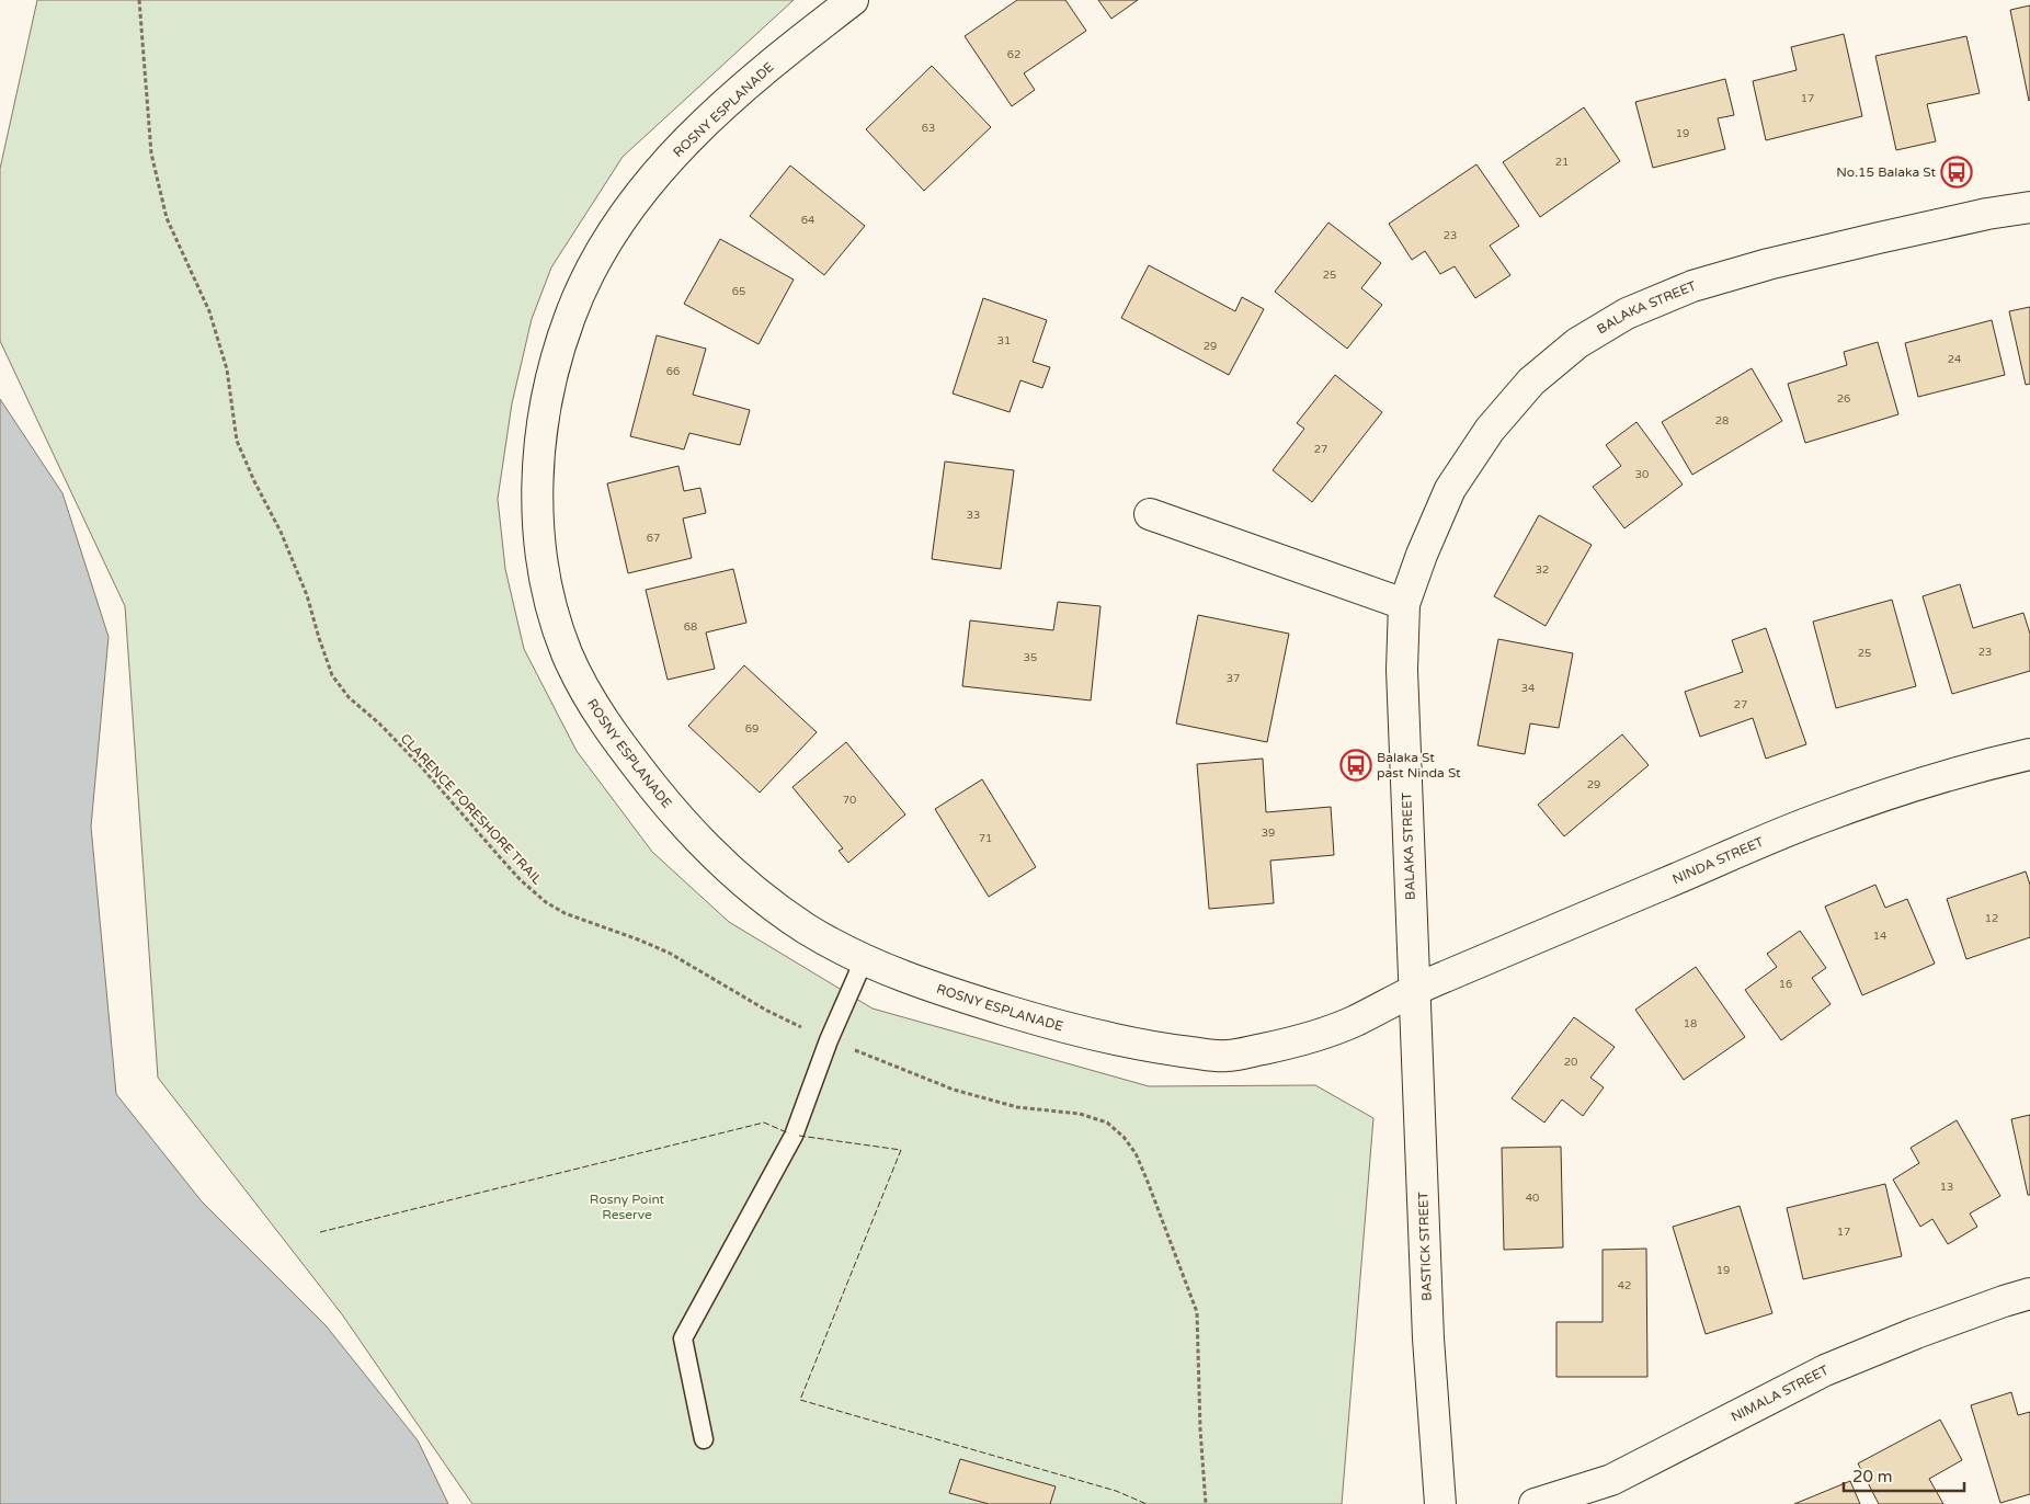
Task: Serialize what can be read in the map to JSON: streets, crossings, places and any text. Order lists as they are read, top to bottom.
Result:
{
  "streets": {
    "street": [
      "ROSNY ESPLANADE",
      "BALAKA STREET",
      "NINDA STREET",
      "BASTICK STREET",
      "NIMALA STREET"
    ],
    "path": ["CLARENCE FORESHORE TRAIL"]
  },
  "crossings": [
    ["ROSNY ESPLANADE", "BALAKA STREET"],
    ["ROSNY ESPLANADE", "NINDA STREET"],
    ["ROSNY ESPLANADE", "BASTICK STREET"],
    ["BALAKA STREET", "NINDA STREET"],
    ["BALAKA STREET", "BASTICK STREET"],
    ["NINDA STREET", "BASTICK STREET"]
  ],
  "parks": ["Rosny Point Reserve"],
  "places": {
    "bus stop": ["No.15 Balaka St", "Balaka St past Ninda St"]
  },
  "house_numbers": [
    "62",
    "17",
    "63",
    "19",
    "21",
    "64",
    "23",
    "25",
    "65",
    "31",
    "29",
    "24",
    "66",
    "26",
    "28",
    "27",
    "30",
    "33",
    "67",
    "32",
    "68",
    "23",
    "25",
    "35",
    "37",
    "34",
    "27",
    "69",
    "29",
    "70",
    "39",
    "71",
    "12",
    "14",
    "16",
    "18",
    "20",
    "13",
    "40",
    "17",
    "19",
    "42"
  ],
  "scale_bar": "20 m"
}
